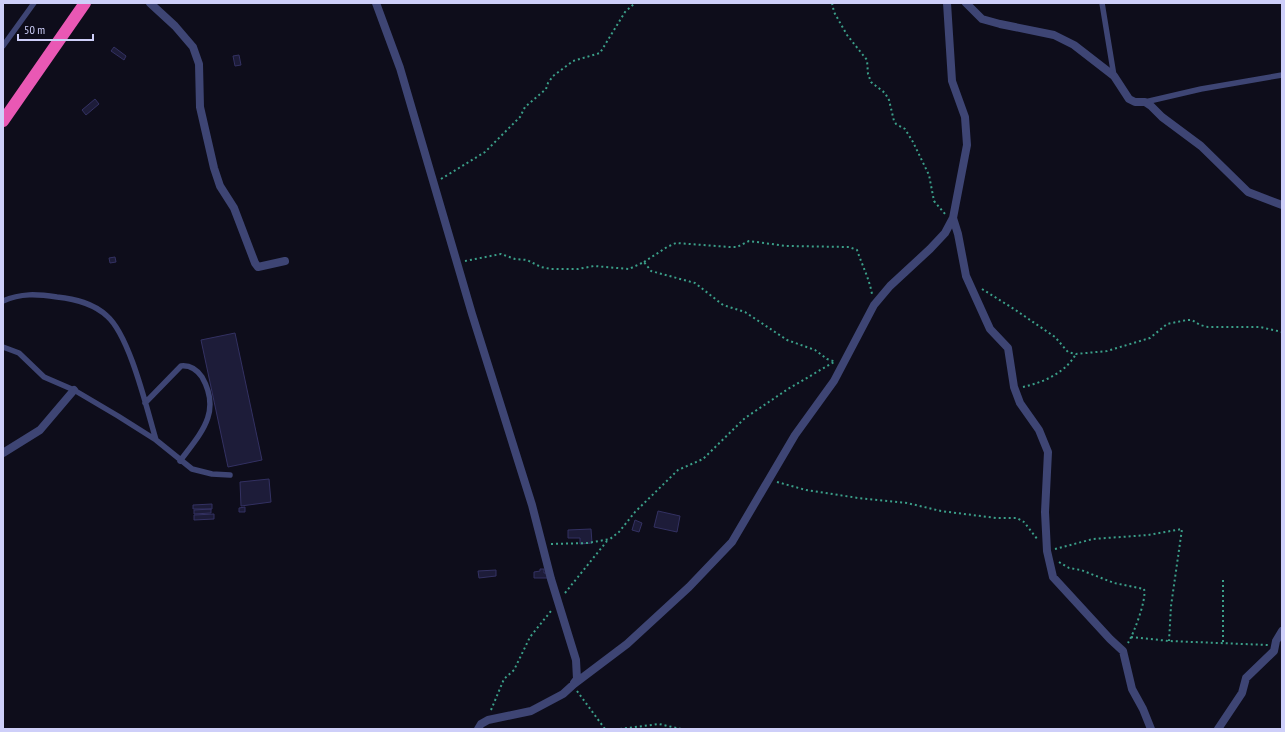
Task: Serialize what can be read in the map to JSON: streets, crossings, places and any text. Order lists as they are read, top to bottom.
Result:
{
  "scale_bar": "50 m"
}
